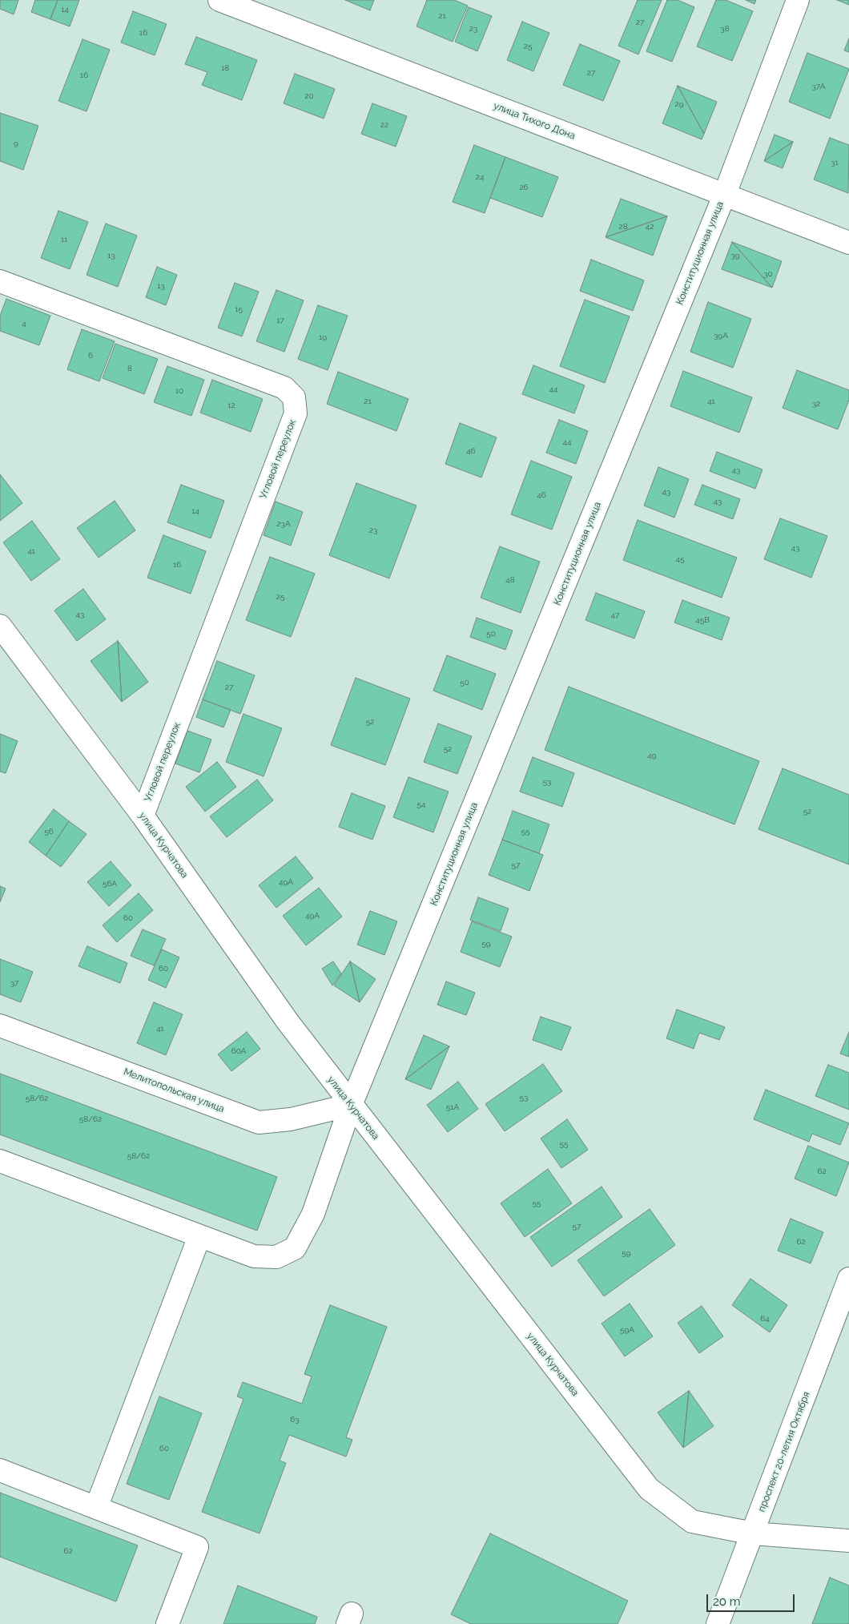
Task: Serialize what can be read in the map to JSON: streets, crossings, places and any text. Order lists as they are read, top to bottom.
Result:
{
  "streets": {
    "street": [
      "улица Тихого Дона",
      "Конституционная улица",
      "Угловой переулок",
      "улица Курчатова",
      "Мелитопольская улица",
      "проспект 20-летия Октября"
    ]
  },
  "crossings": [
    ["улица Тихого Дона", "Конституционная улица"],
    ["Конституционная улица", "улица Курчатова"],
    ["Конституционная улица", "Мелитопольская улица"],
    ["Угловой переулок", "улица Курчатова"],
    ["улица Курчатова", "Мелитопольская улица"],
    ["улица Курчатова", "проспект 20-летия Октября"]
  ],
  "house_numbers": [
    "14",
    "21",
    "27",
    "23",
    "38",
    "16",
    "25",
    "18",
    "27",
    "16",
    "37А",
    "20",
    "29",
    "22",
    "9",
    "31",
    "24",
    "26",
    "28",
    "42",
    "11",
    "13",
    "39",
    "30",
    "13",
    "15",
    "17",
    "4",
    "39А",
    "19",
    "6",
    "8",
    "44",
    "10",
    "21",
    "41",
    "32",
    "12",
    "44",
    "46",
    "43",
    "43",
    "46",
    "43",
    "14",
    "23А",
    "23",
    "43",
    "41",
    "45",
    "16",
    "48",
    "25",
    "43",
    "47",
    "45В",
    "50",
    "50",
    "27",
    "52",
    "52",
    "49",
    "53",
    "54",
    "52",
    "56",
    "55",
    "57",
    "49А",
    "56А",
    "49А",
    "60",
    "59",
    "60",
    "37",
    "41",
    "60А",
    "53",
    "58/62",
    "51А",
    "58/62",
    "55",
    "58/62",
    "62",
    "55",
    "57",
    "62",
    "59",
    "64",
    "59А",
    "63",
    "60",
    "62"
  ],
  "scale_bar": "20 m"
}
